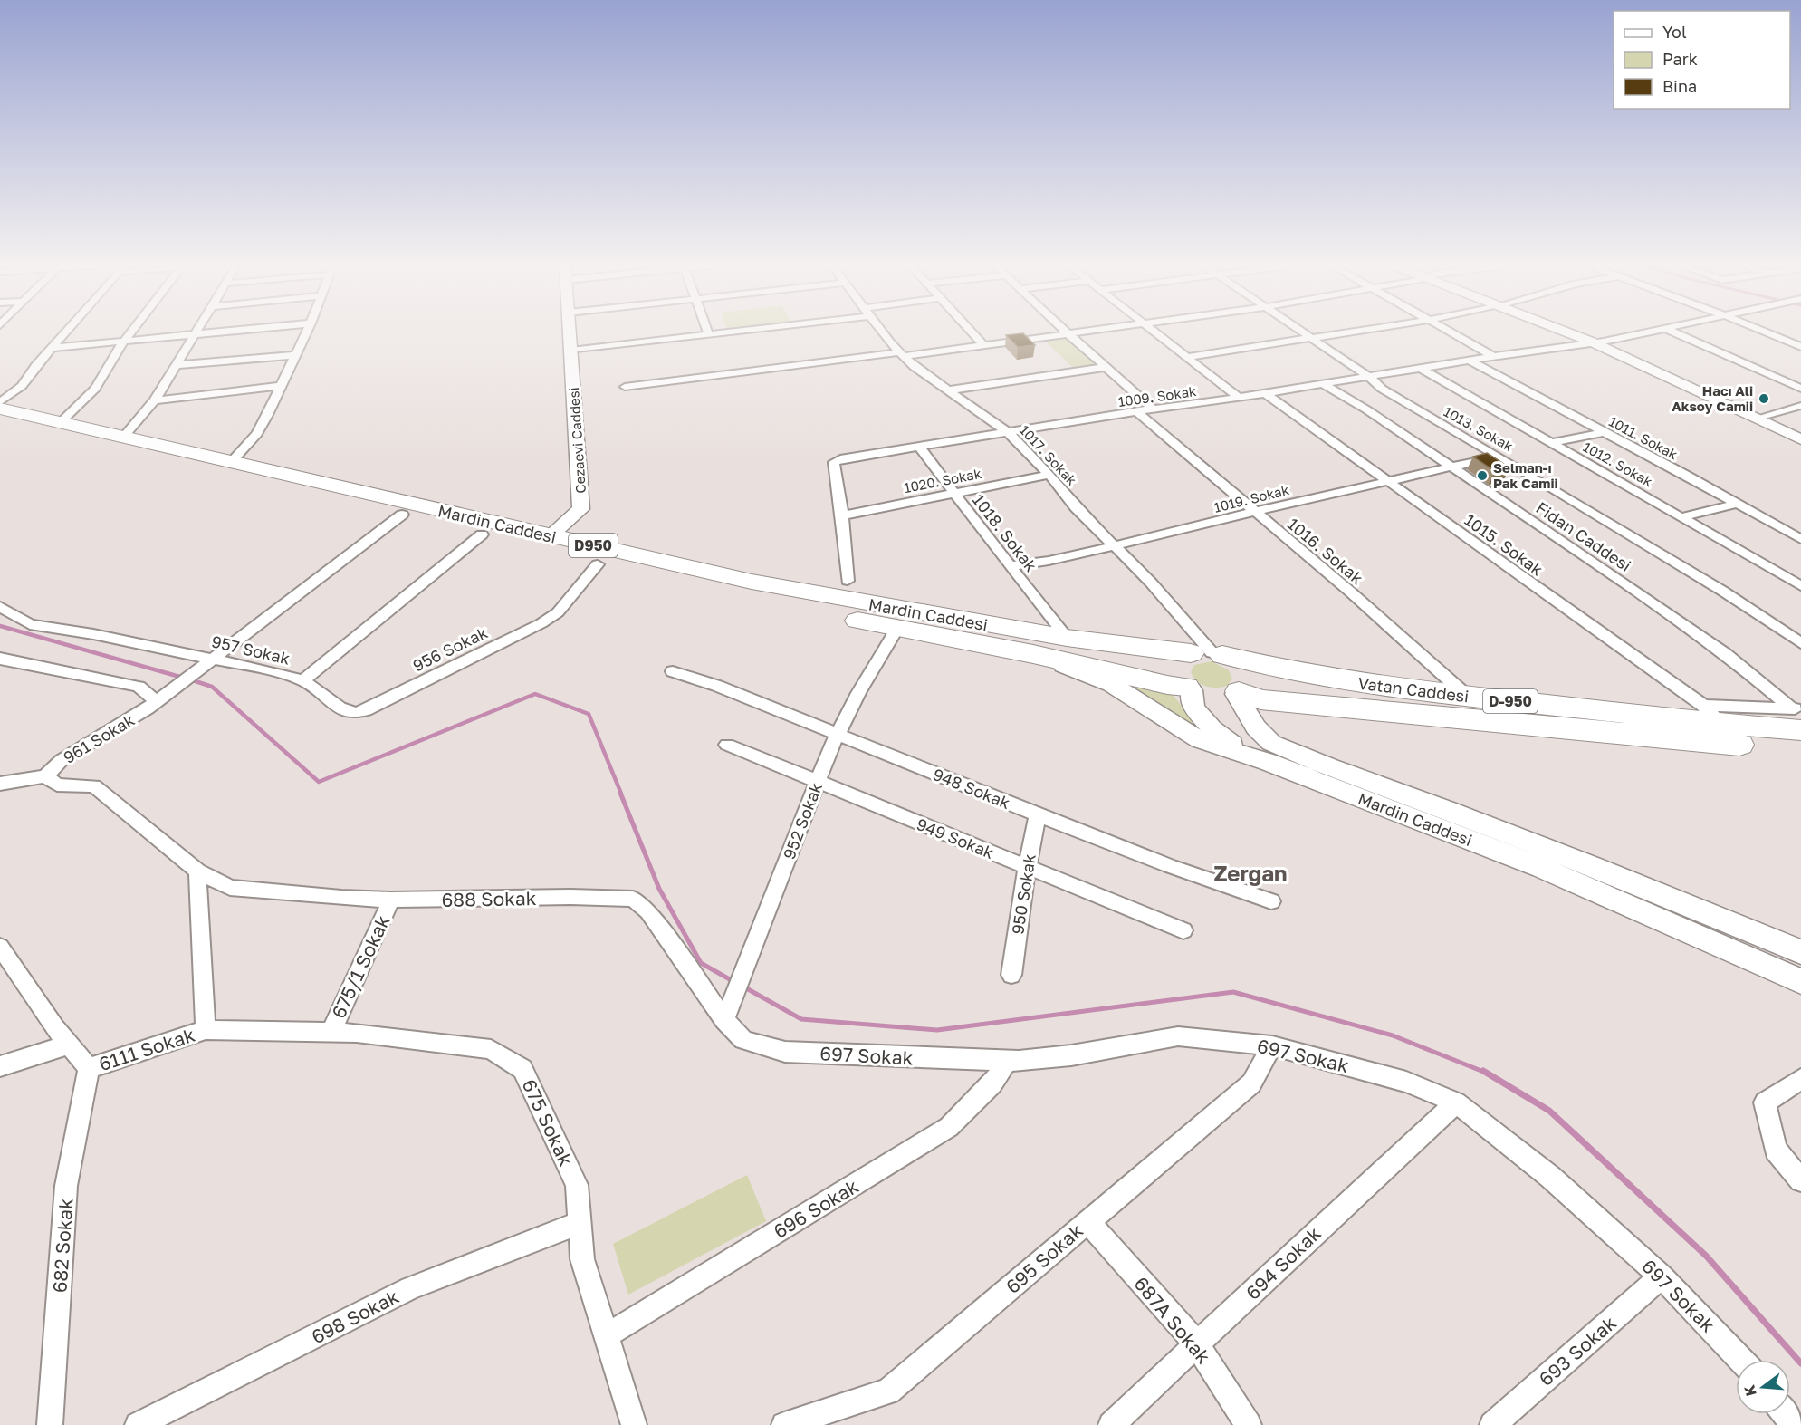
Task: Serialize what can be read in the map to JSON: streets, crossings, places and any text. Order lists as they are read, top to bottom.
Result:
{
  "streets": {
    "highway": [
      "Mardin Caddesi",
      "D950",
      "Vatan Caddesi",
      "D-950"
    ],
    "street": [
      "1009. Sokak",
      "1013. Sokak",
      "1011. Sokak",
      "Cezaevi Caddesi",
      "1017. Sokak",
      "1012. Sokak",
      "1020. Sokak",
      "1019. Sokak",
      "1018. Sokak",
      "Fidan Caddesi",
      "1015. Sokak",
      "1016. Sokak",
      "956 Sokak",
      "957 Sokak",
      "961 Sokak",
      "948 Sokak",
      "952 Sokak",
      "949 Sokak",
      "950 Sokak",
      "688 Sokak",
      "675/1 Sokak",
      "6111 Sokak",
      "697 Sokak",
      "675 Sokak",
      "696 Sokak",
      "682 Sokak",
      "695 Sokak",
      "694 Sokak",
      "698 Sokak",
      "687A Sokak",
      "693 Sokak"
    ]
  },
  "crossings": [
    ["1009. Sokak", "1013. Sokak"],
    ["1009. Sokak", "1011. Sokak"],
    ["1009. Sokak", "1017. Sokak"],
    ["1009. Sokak", "1012. Sokak"],
    ["1009. Sokak", "1020. Sokak"],
    ["1009. Sokak", "1018. Sokak"],
    ["1009. Sokak", "Fidan Caddesi"],
    ["1009. Sokak", "1015. Sokak"],
    ["1009. Sokak", "1016. Sokak"],
    ["1013. Sokak", "1019. Sokak"],
    ["Cezaevi Caddesi", "Mardin Caddesi"],
    ["1017. Sokak", "1020. Sokak"],
    ["1017. Sokak", "1019. Sokak"],
    ["1017. Sokak", "Mardin Caddesi"],
    ["1017. Sokak", "Vatan Caddesi"],
    ["1020. Sokak", "1018. Sokak"],
    ["1019. Sokak", "1018. Sokak"],
    ["1019. Sokak", "Fidan Caddesi"],
    ["1019. Sokak", "1015. Sokak"],
    ["1019. Sokak", "1016. Sokak"],
    ["Mardin Caddesi", "1018. Sokak"],
    ["Mardin Caddesi", "956 Sokak"],
    ["Mardin Caddesi", "957 Sokak"],
    ["Mardin Caddesi", "Vatan Caddesi"],
    ["Mardin Caddesi", "961 Sokak"],
    ["Mardin Caddesi", "952 Sokak"],
    ["Fidan Caddesi", "Vatan Caddesi"],
    ["1015. Sokak", "Vatan Caddesi"],
    ["1016. Sokak", "Vatan Caddesi"],
    ["956 Sokak", "957 Sokak"],
    ["957 Sokak", "961 Sokak"],
    ["961 Sokak", "688 Sokak"],
    ["948 Sokak", "952 Sokak"],
    ["948 Sokak", "950 Sokak"],
    ["952 Sokak", "949 Sokak"],
    ["952 Sokak", "688 Sokak"],
    ["952 Sokak", "697 Sokak"],
    ["949 Sokak", "950 Sokak"],
    ["688 Sokak", "675/1 Sokak"],
    ["688 Sokak", "697 Sokak"],
    ["675/1 Sokak", "675 Sokak"],
    ["6111 Sokak", "675 Sokak"],
    ["6111 Sokak", "682 Sokak"],
    ["697 Sokak", "696 Sokak"],
    ["697 Sokak", "695 Sokak"],
    ["697 Sokak", "694 Sokak"],
    ["697 Sokak", "693 Sokak"],
    ["675 Sokak", "696 Sokak"],
    ["675 Sokak", "698 Sokak"],
    ["695 Sokak", "687A Sokak"],
    ["694 Sokak", "687A Sokak"]
  ],
  "districts": ["Zergan"],
  "places": ["Hacı Ali Aksoy Camii", "Selman-ı Pak Camii"],
  "legend": ["Yol", "Park", "Bina"],
  "north": "left"
}
